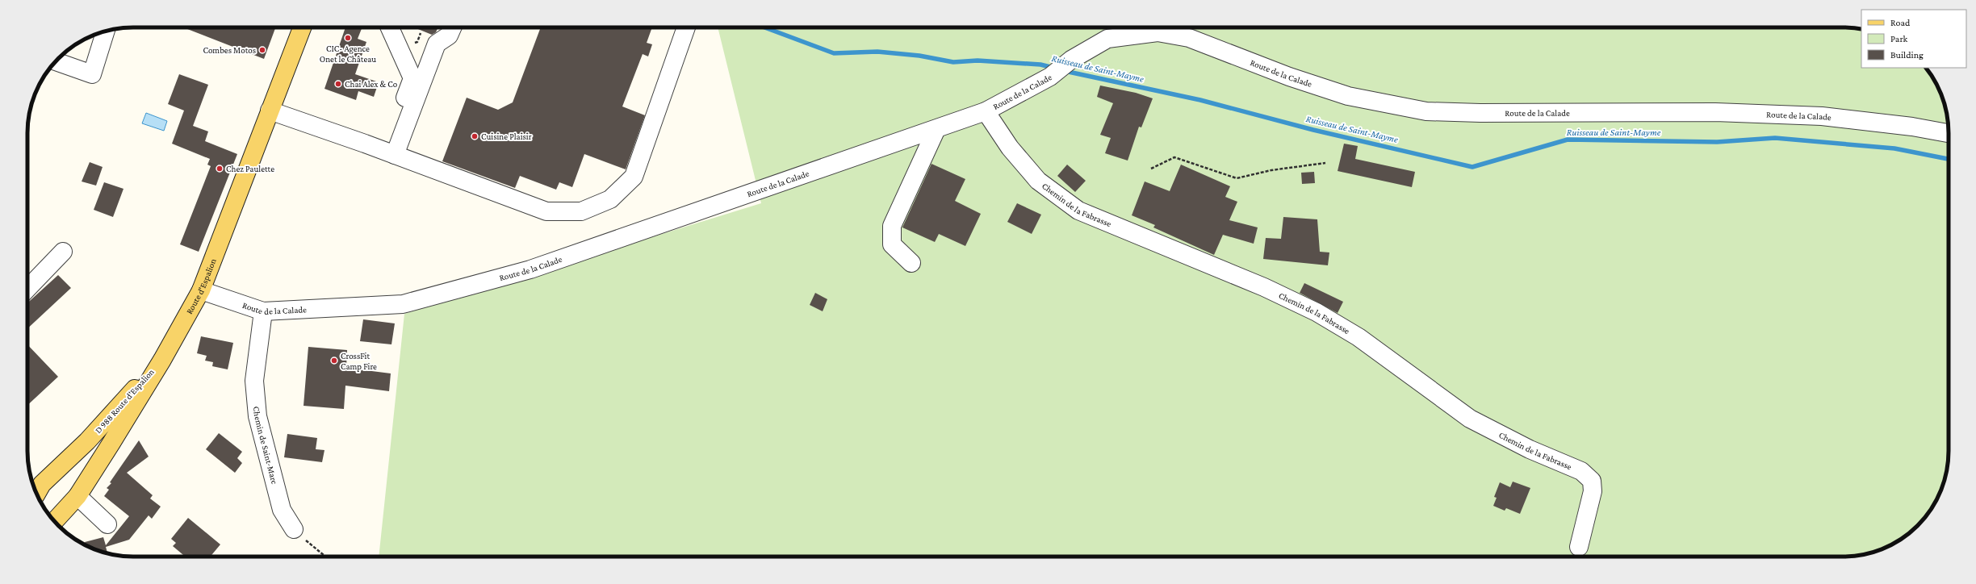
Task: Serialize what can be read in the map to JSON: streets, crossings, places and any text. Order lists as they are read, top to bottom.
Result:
{
  "streets": {
    "main road": ["Route d'Espalion", "D 988 Route d'Espalion"],
    "street": ["Route de la Calade", "Chemin de la Fabrasse", "Chemin de Saint-Marc"]
  },
  "crossings": [
    ["Route de la Calade", "Chemin de la Fabrasse"],
    ["Route de la Calade", "Route d'Espalion"],
    ["Route de la Calade", "Chemin de Saint-Marc"],
    ["Route d'Espalion", "D 988 Route d'Espalion"]
  ],
  "water": ["Ruisseau de Saint-Mayme"],
  "places": [
    "CIC- Agence Onet le Château",
    "Combes Motos",
    "Chai Alex & Co",
    "Cuisine Plaisir",
    "Chez Paulette",
    "CrossFit Camp Fire"
  ],
  "legend": ["Road", "Park", "Building"]
}
